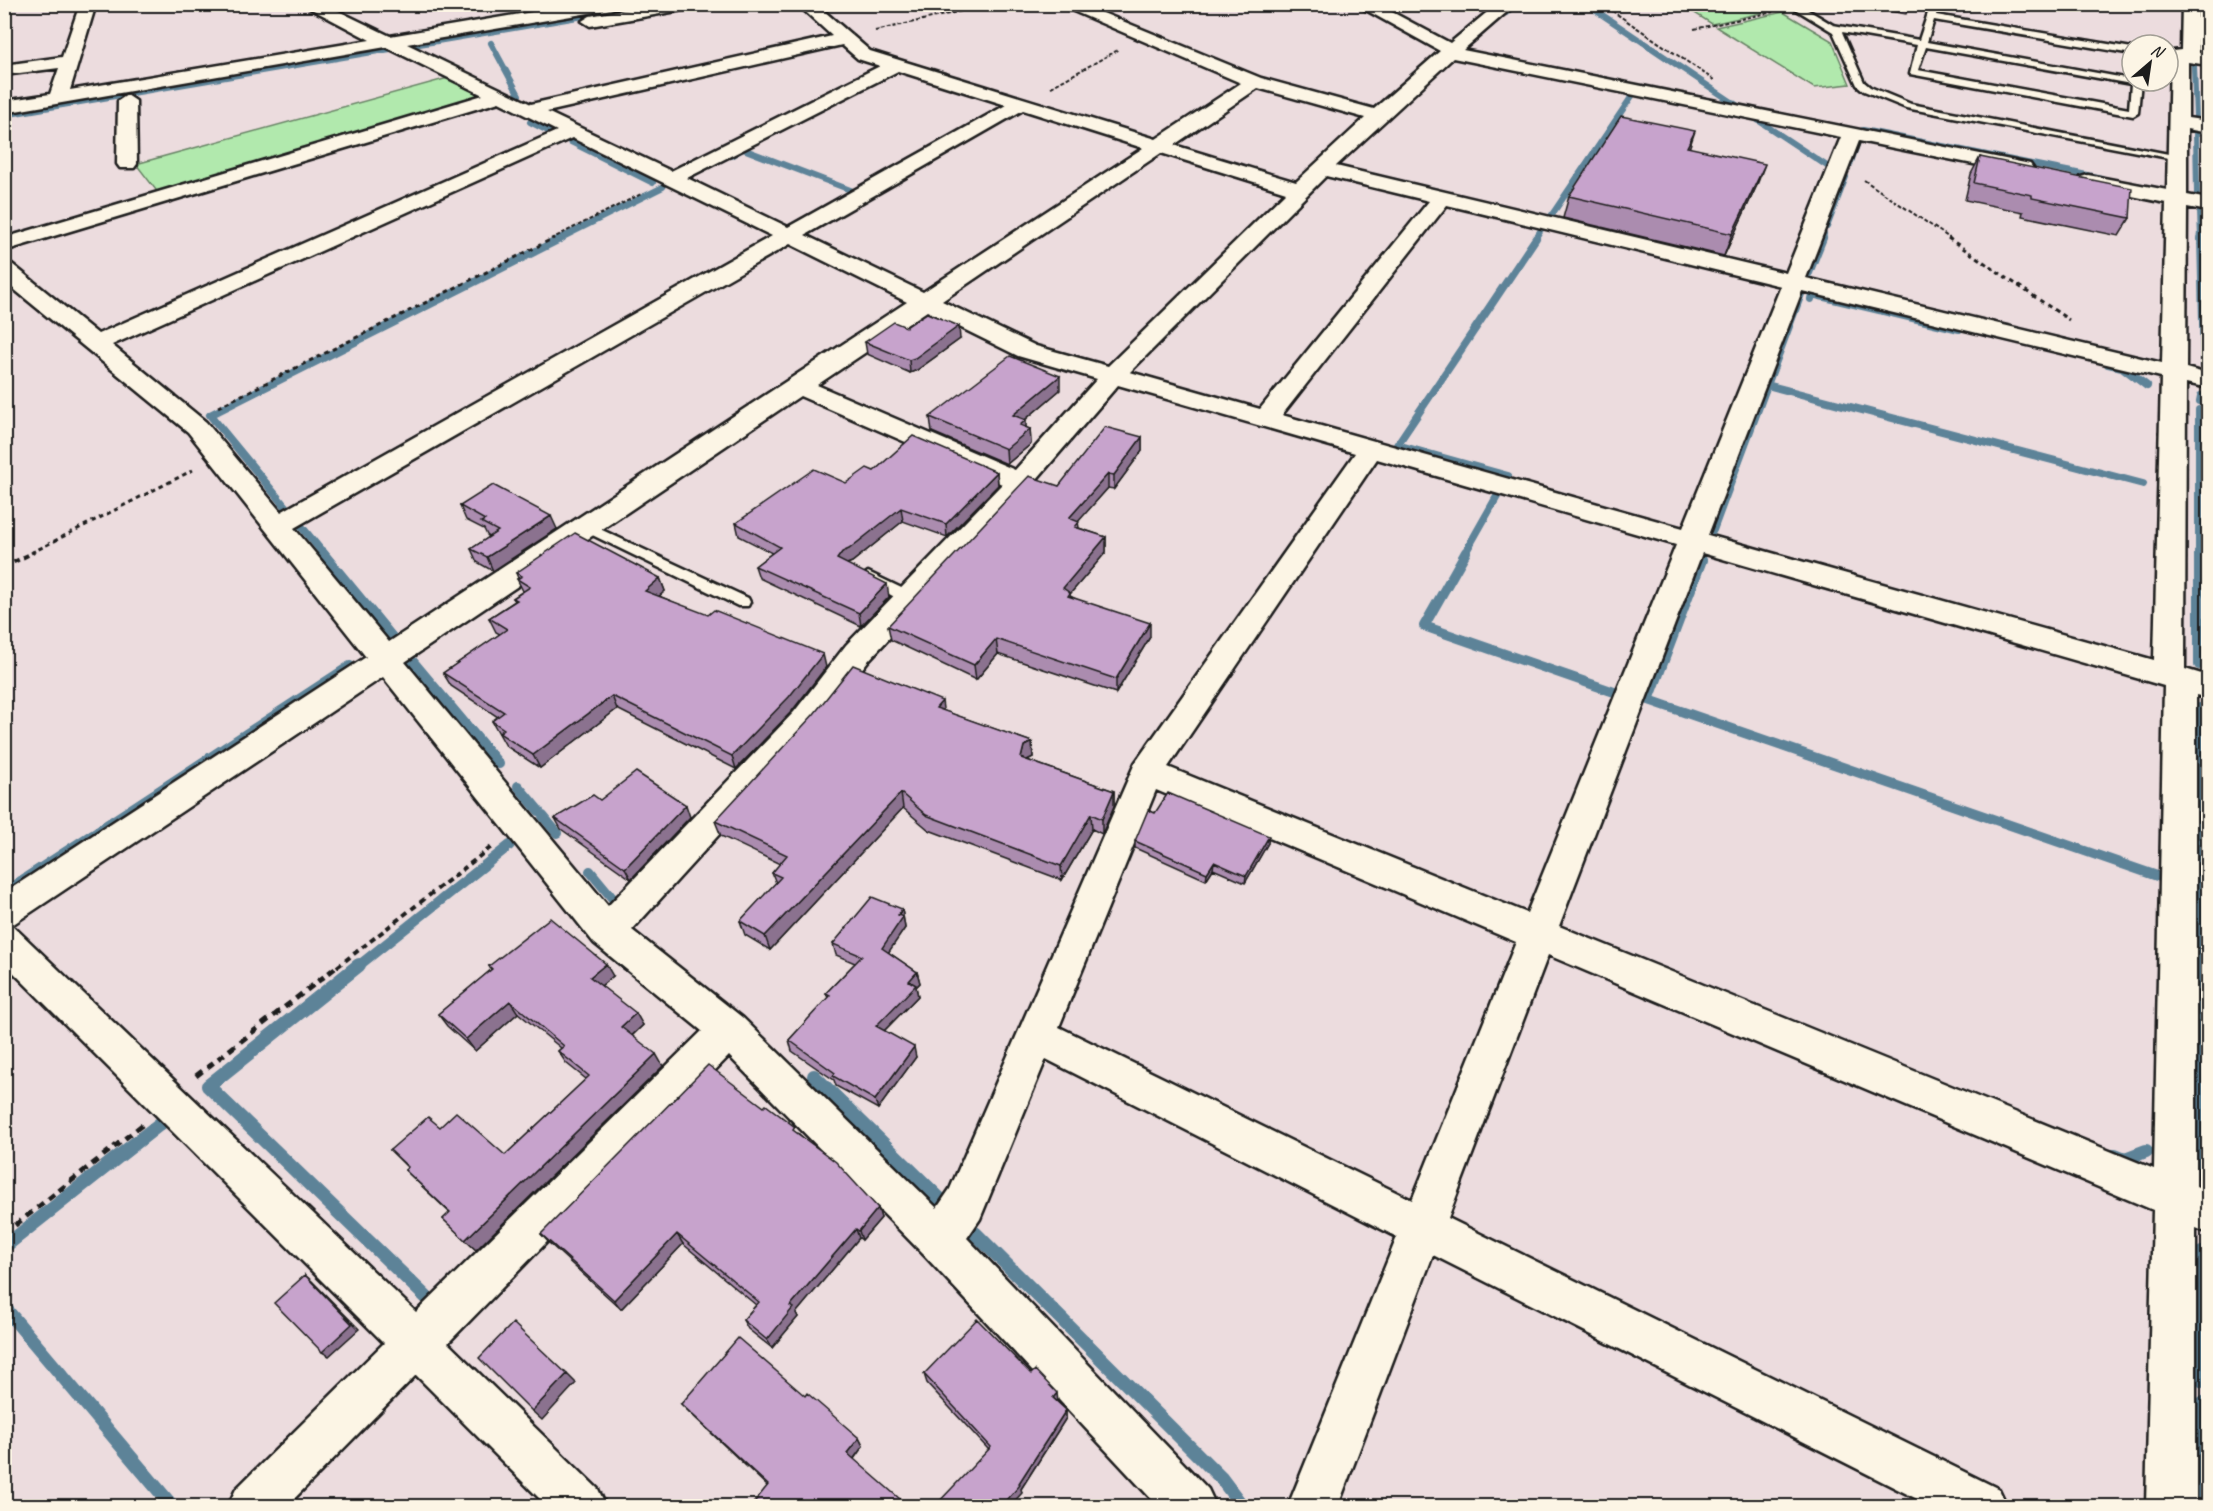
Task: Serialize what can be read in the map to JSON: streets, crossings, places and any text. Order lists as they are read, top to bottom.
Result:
{
  "north": "top right"
}
